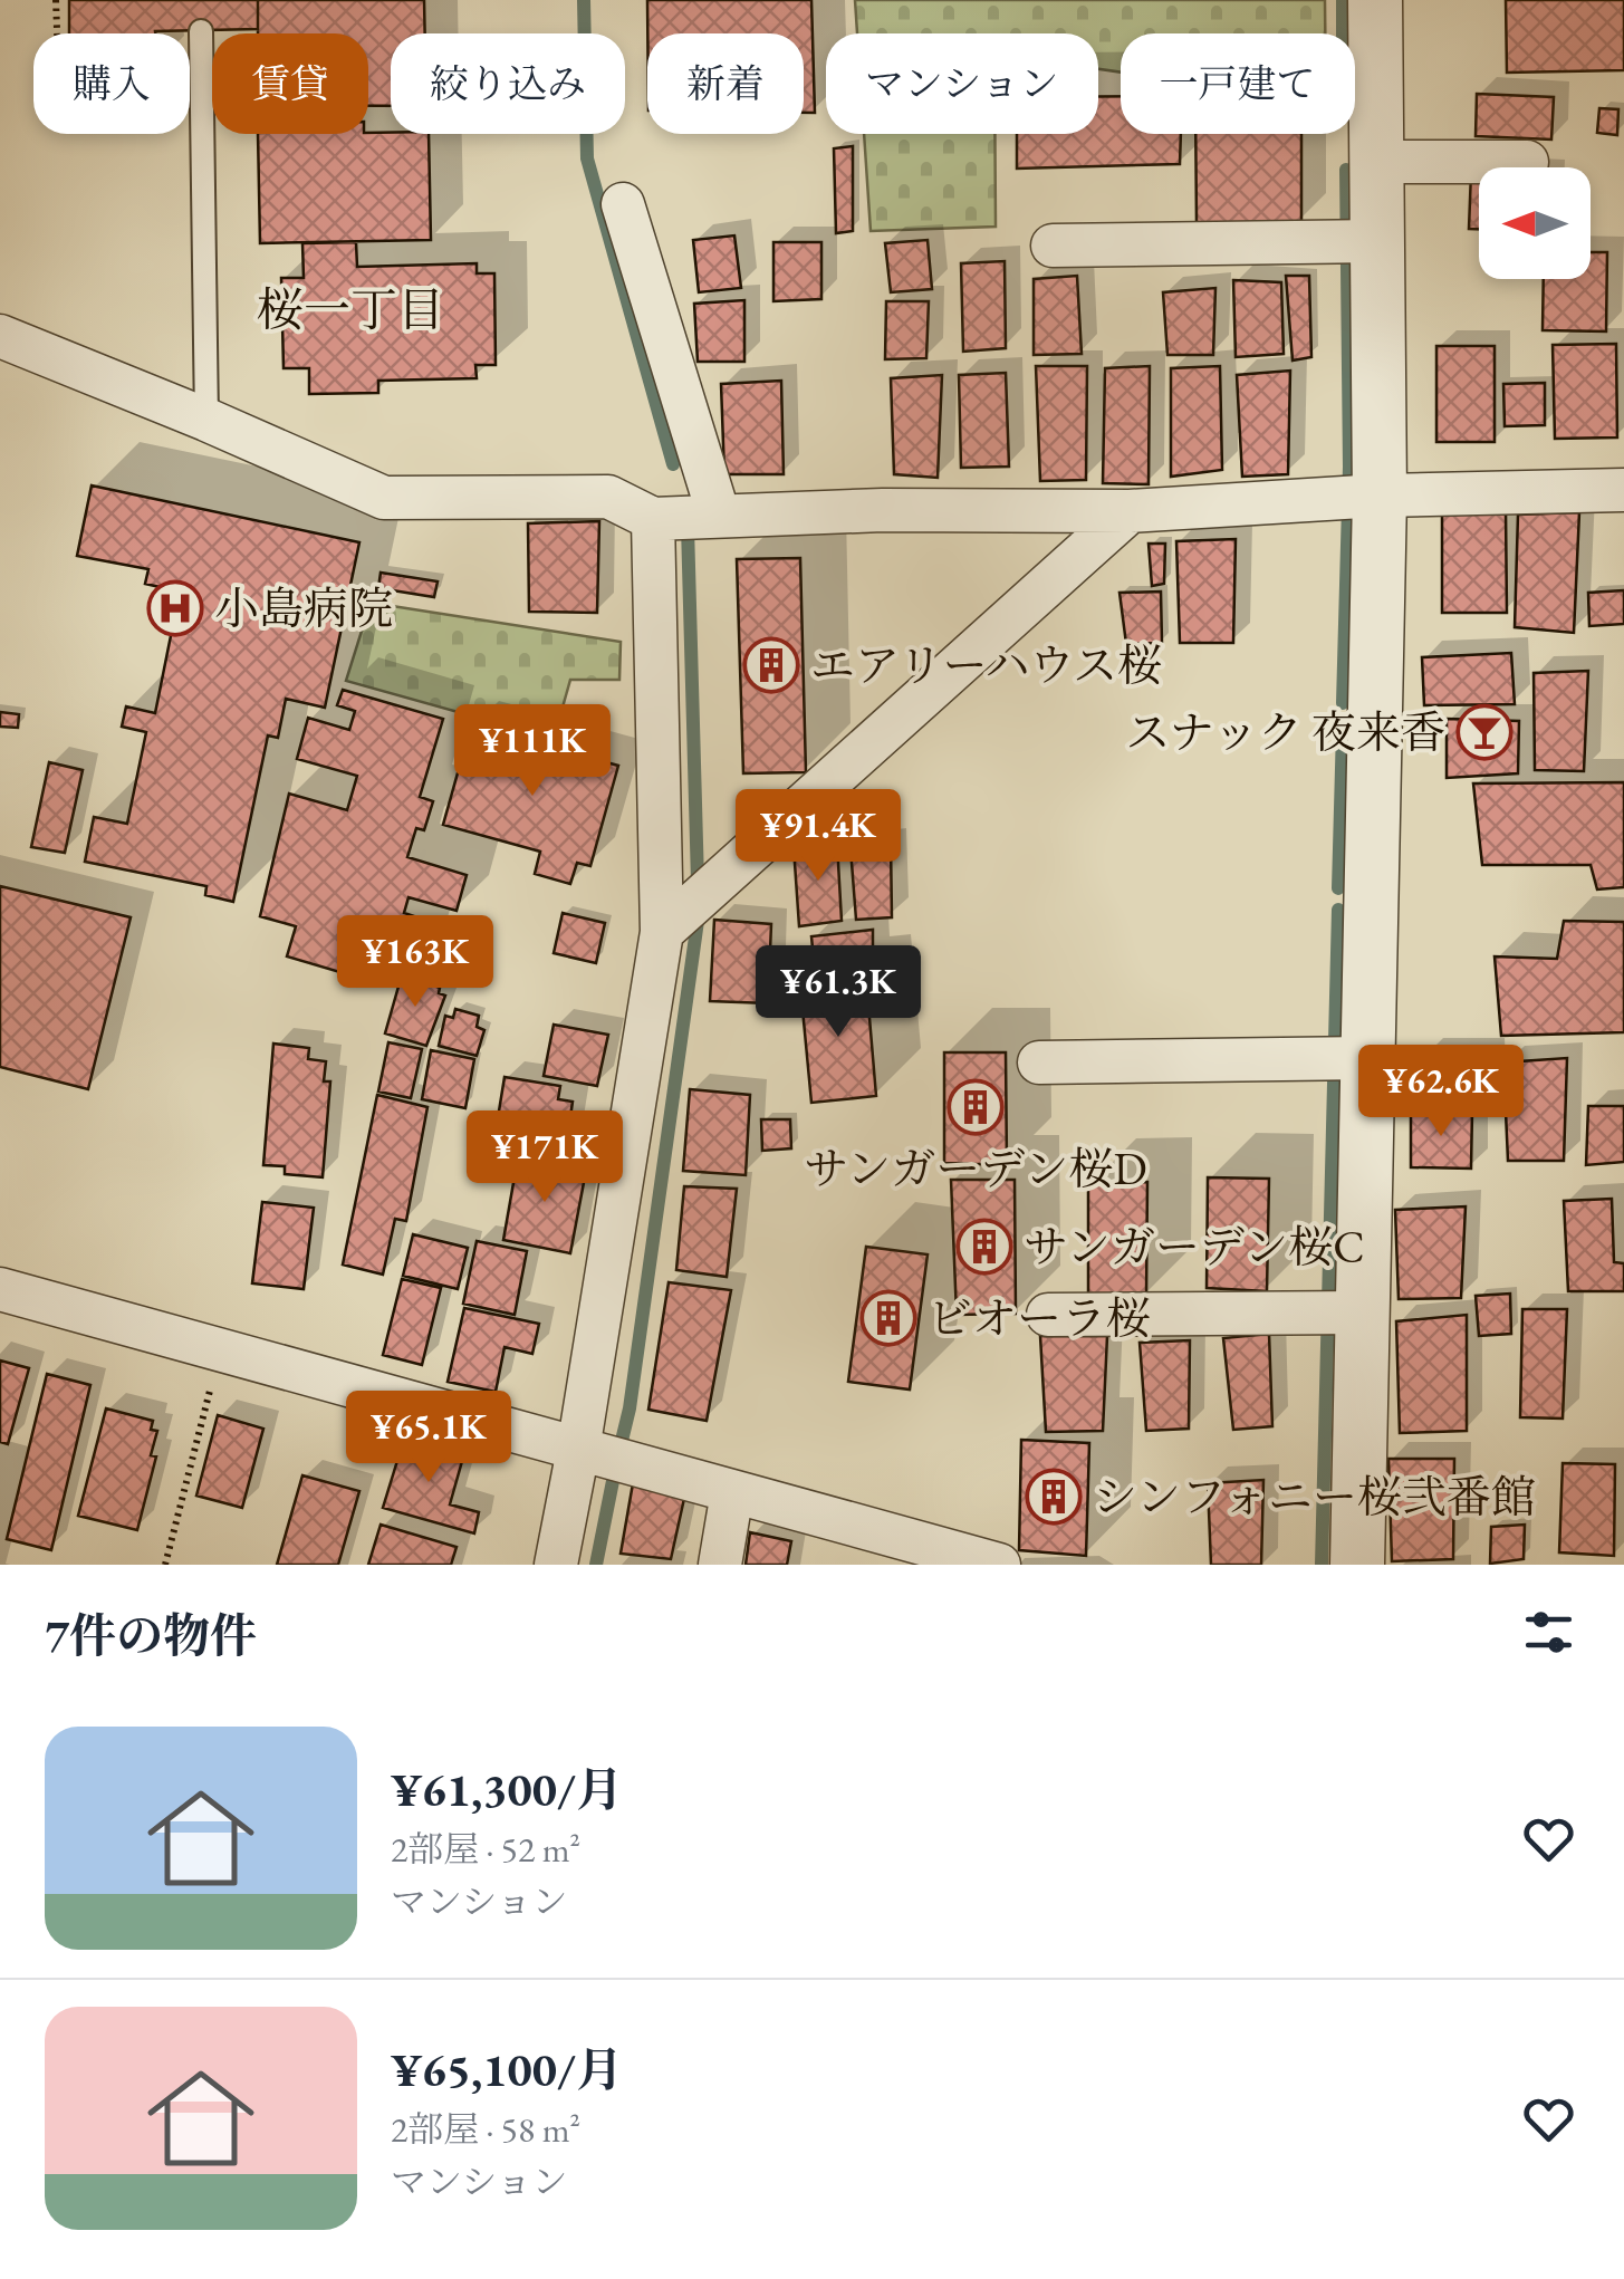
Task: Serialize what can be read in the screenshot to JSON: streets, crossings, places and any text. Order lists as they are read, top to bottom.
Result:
{
  "districts": ["桜一丁目"],
  "places": {
    "hospital": ["小島病院"],
    "building": [
      "エアリーハウス桜",
      "サンガーデン桜D",
      "サンガーデン桜C",
      "ビオーラ桜",
      "シンフォニー桜弐番館"
    ],
    "bar": ["スナック 夜来香"]
  },
  "north": "left",
  "page": {
    "chip": [
      "購入",
      "賃貸",
      "絞り込み",
      "新着",
      "マンション",
      "一戸建て"
    ],
    "price": [
      "¥111K",
      "¥91.4K",
      "¥163K",
      "¥61.3K",
      "¥62.6K",
      "¥171K",
      "¥65.1K"
    ],
    "heading": "7件の物件",
    "list": [
      {
        "name": "¥61,300/月",
        "note": "2部屋 · 52 m² · マンション"
      },
      {
        "name": "¥65,100/月",
        "note": "2部屋 · 58 m² · マンション"
      }
    ]
  }
}
